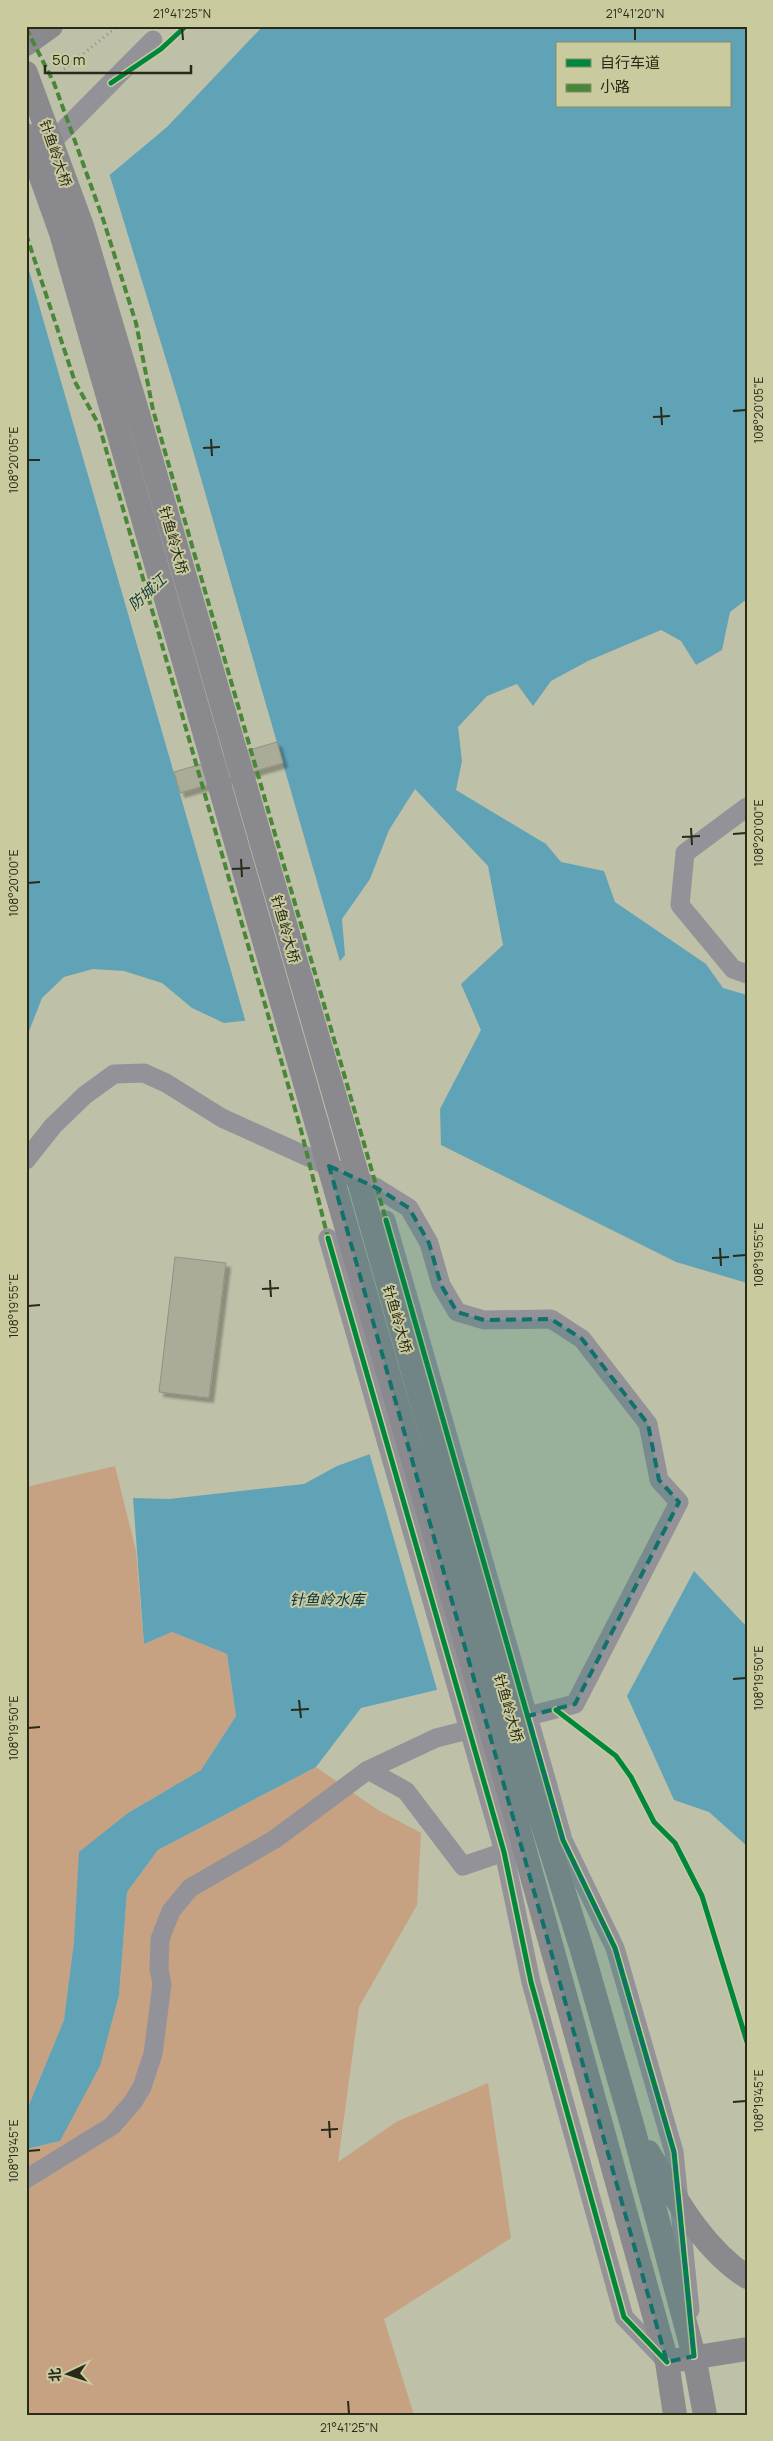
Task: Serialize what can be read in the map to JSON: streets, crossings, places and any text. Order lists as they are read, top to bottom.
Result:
{
  "streets": {
    "main road": ["针鱼岭大桥"]
  },
  "water": ["防城江", "针鱼岭水库"],
  "legend": ["自行车道", "小路"],
  "scale_bar": "50 m",
  "north": "left",
  "coordinates": [
    "21°41'25\"N",
    "21°41'20\"N",
    "108°20'05\"E",
    "108°20'00\"E",
    "108°19'55\"E",
    "108°19'50\"E",
    "108°19'45\"E"
  ]
}
